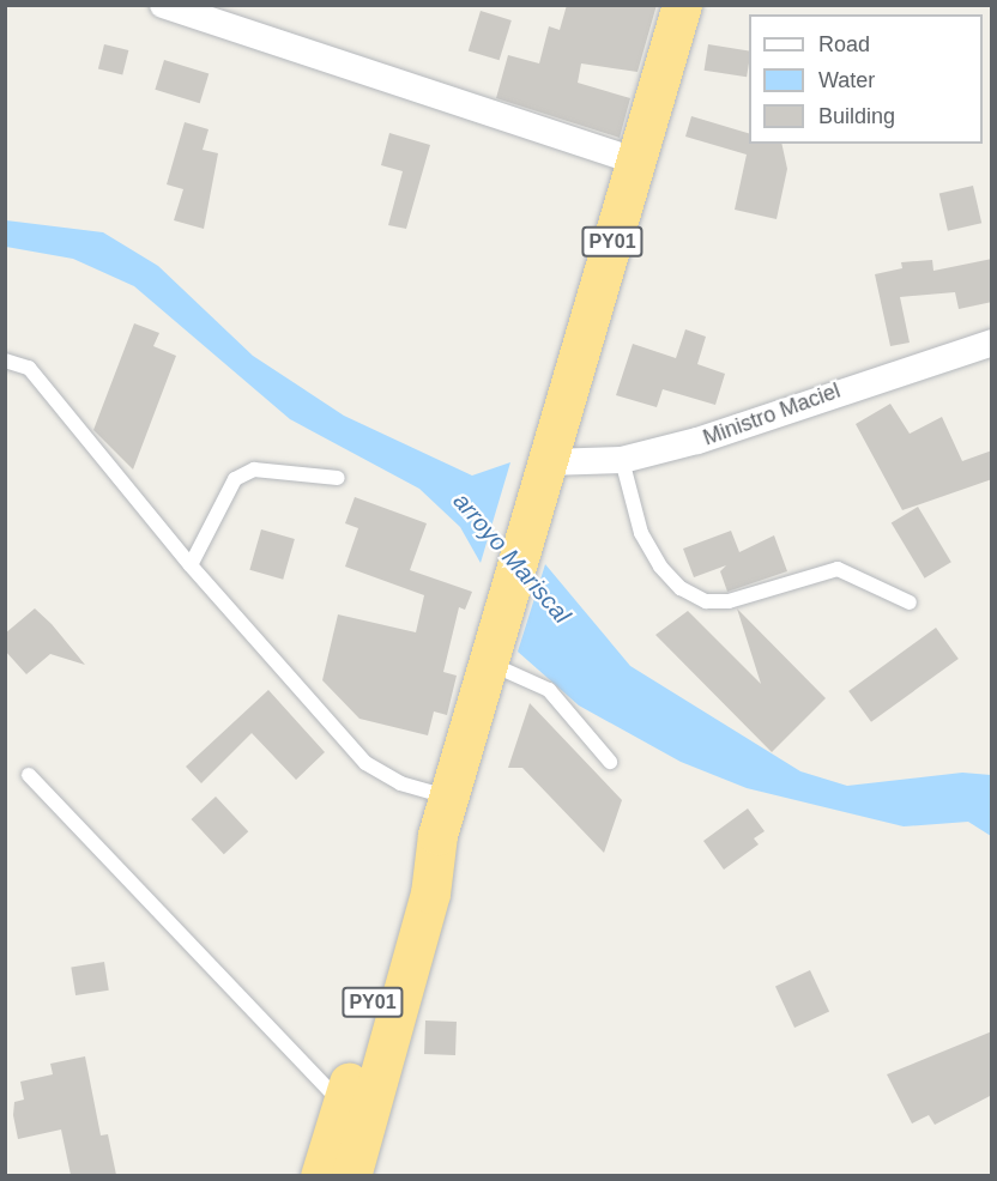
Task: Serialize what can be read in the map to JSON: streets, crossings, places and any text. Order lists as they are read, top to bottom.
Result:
{
  "streets": {
    "highway": ["PY01"],
    "street": ["Ministro Maciel"]
  },
  "crossings": [
    ["PY01", "Ministro Maciel"]
  ],
  "water": ["arroyo Mariscal"],
  "legend": ["Road", "Water", "Building"]
}
